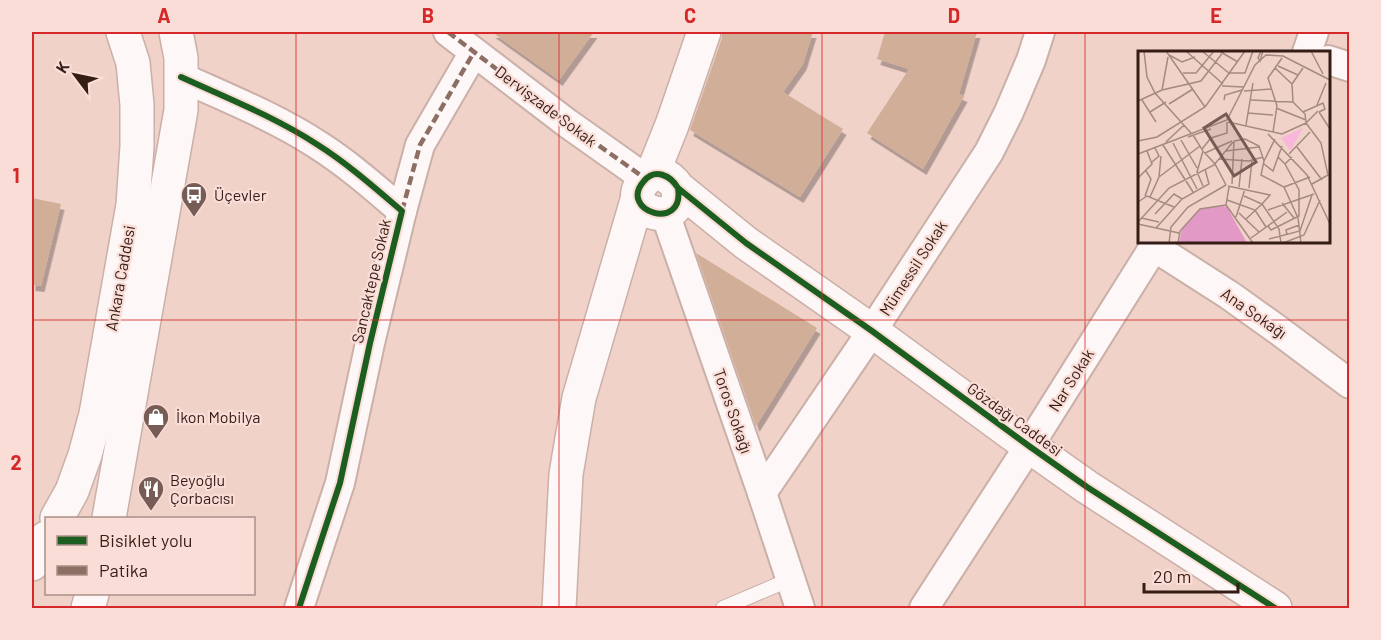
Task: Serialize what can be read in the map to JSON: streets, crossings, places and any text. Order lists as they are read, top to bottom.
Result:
{
  "streets": {
    "street": [
      "Dervişzade Sokak",
      "Mümessil Sokak",
      "Ankara Caddesi",
      "Sancaktepe Sokak",
      "Ana Sokağı",
      "Nar Sokak",
      "Toros Sokağı",
      "Gözdağı Caddesi"
    ]
  },
  "crossings": [
    ["Dervişzade Sokak", "Toros Sokağı"],
    ["Dervişzade Sokak", "Gözdağı Caddesi"],
    ["Mümessil Sokak", "Toros Sokağı"],
    ["Mümessil Sokak", "Gözdağı Caddesi"],
    ["Ankara Caddesi", "Sancaktepe Sokak"],
    ["Ana Sokağı", "Nar Sokak"],
    ["Nar Sokak", "Gözdağı Caddesi"],
    ["Toros Sokağı", "Gözdağı Caddesi"]
  ],
  "places": {
    "bus stop": ["Üçevler"],
    "shop": ["İkon Mobilya"],
    "restaurant": ["Beyoğlu Çorbacısı"]
  },
  "legend": ["Bisiklet yolu", "Patika"],
  "scale_bar": "20 m",
  "north": "top left",
  "grid": {
    "columns": [
      "A",
      "B",
      "C",
      "D",
      "E"
    ],
    "rows": ["1", "2"]
  }
}
